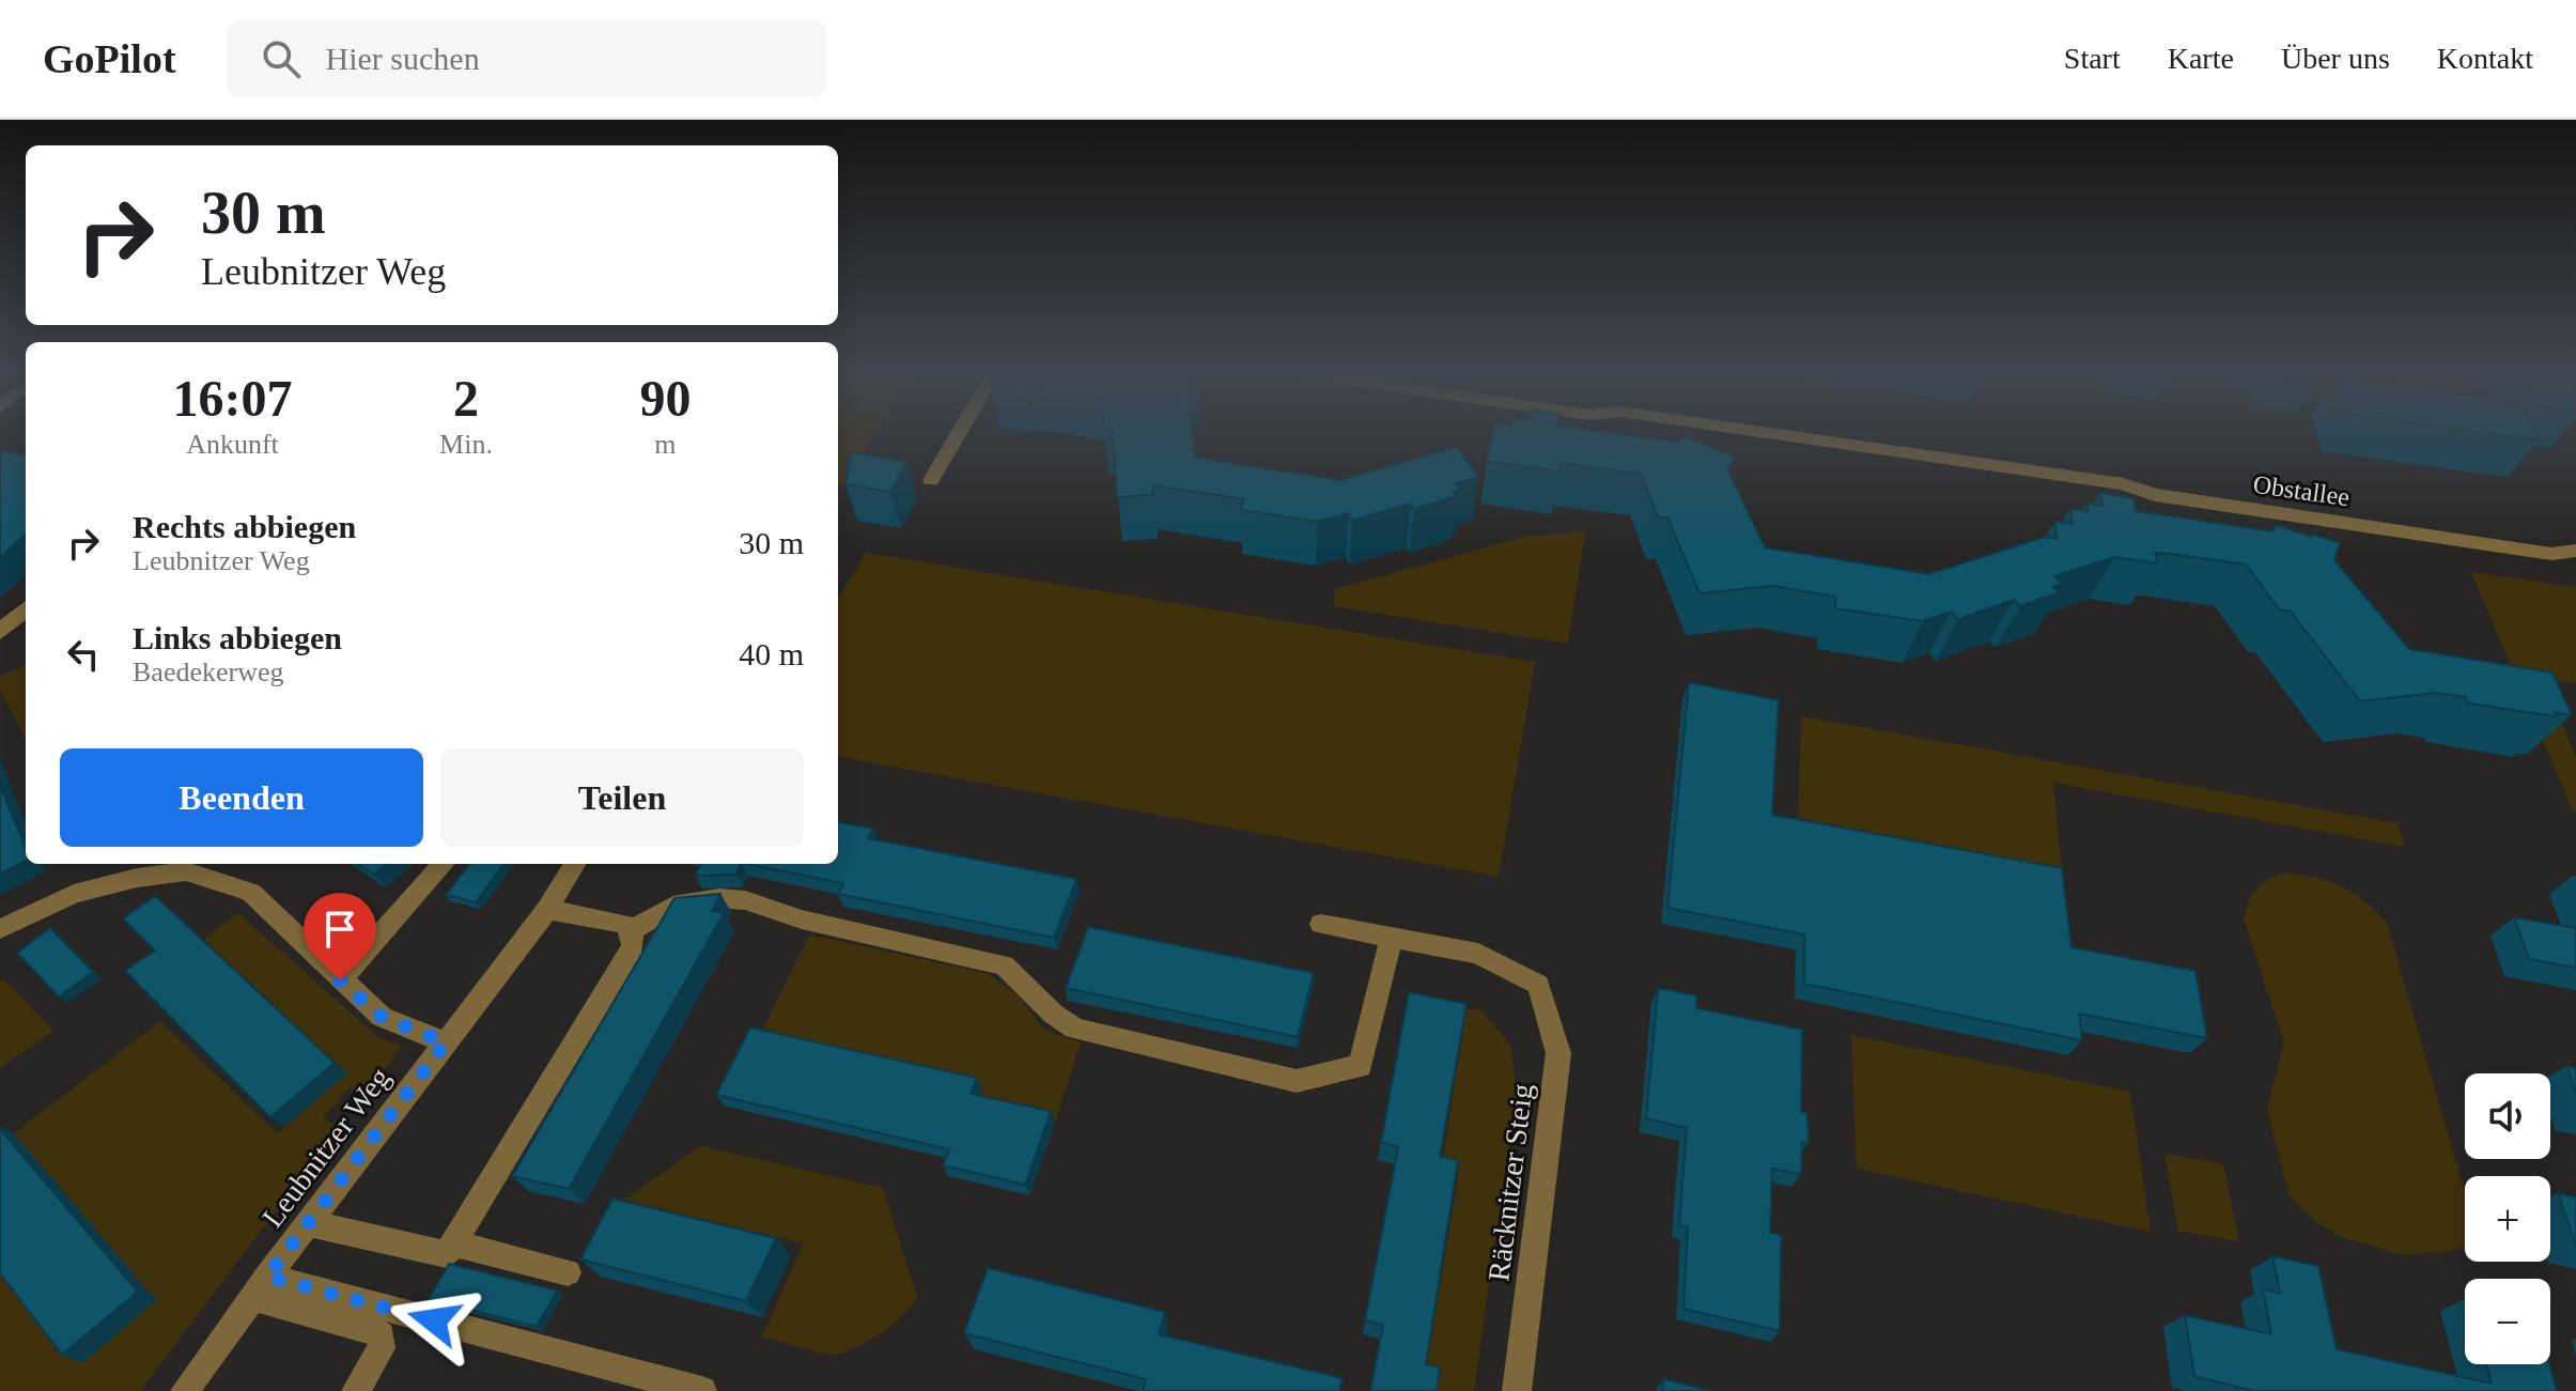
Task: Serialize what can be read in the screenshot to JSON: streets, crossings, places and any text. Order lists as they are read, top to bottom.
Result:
{
  "streets": {
    "street": ["Obstallee", "Leubnitzer Weg", "Räcknitzer Steig"]
  },
  "page": {
    "header": "GoPilot",
    "search": "Hier suchen",
    "nav": [
      "Start",
      "Karte",
      "Über uns",
      "Kontakt"
    ],
    "turn": ["30 m", "Leubnitzer Weg"],
    "eta": [
      "16:07",
      "Ankunft",
      "2",
      "Min.",
      "90",
      "m"
    ],
    "list": [
      {
        "name": "Rechts abbiegen",
        "note": "Leubnitzer Weg",
        "value": "30 m"
      },
      {
        "name": "Links abbiegen",
        "note": "Baedekerweg",
        "value": "40 m"
      }
    ],
    "buttons": ["Beenden", "Teilen"],
    "map_buttons": ["+", "−"]
  }
}
